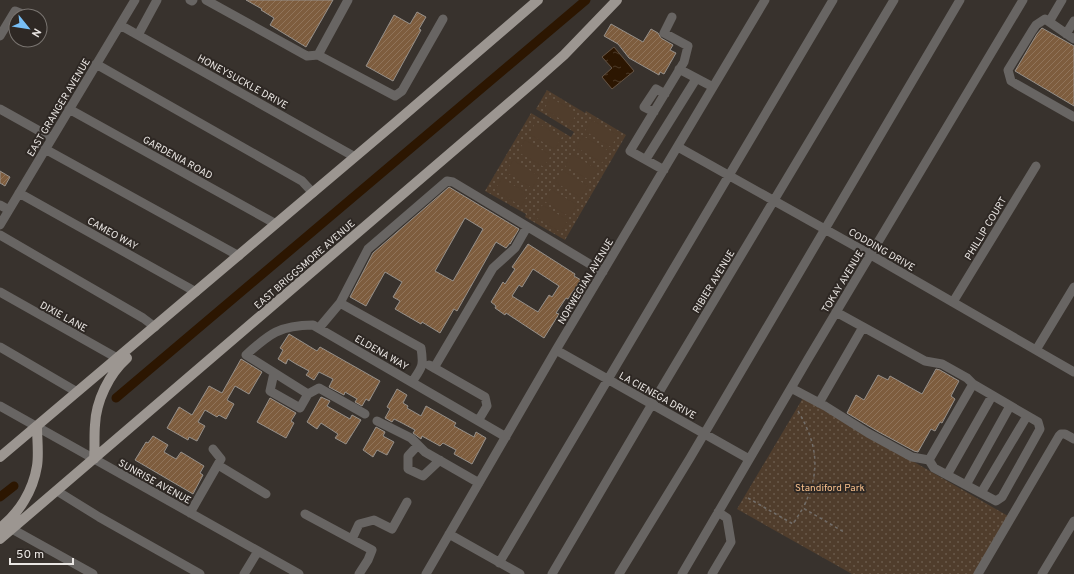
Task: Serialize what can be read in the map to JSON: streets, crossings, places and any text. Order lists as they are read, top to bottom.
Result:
{
  "streets": {
    "main road": ["EAST BRIGGSMORE AVENUE"],
    "street": [
      "HONEYSUCKLE DRIVE",
      "EAST GRANGER AVENUE",
      "GARDENIA ROAD",
      "PHILLIP COURT",
      "CAMEO WAY",
      "CODDING DRIVE",
      "NORWEGIAN AVENUE",
      "RIBIER AVENUE",
      "TOKAY AVENUE",
      "DIXIE LANE",
      "ELDENA WAY",
      "LA CIENEGA DRIVE",
      "SUNRISE AVENUE"
    ]
  },
  "crossings": [
    ["HONEYSUCKLE DRIVE", "EAST GRANGER AVENUE"],
    ["EAST GRANGER AVENUE", "GARDENIA ROAD"],
    ["EAST GRANGER AVENUE", "CAMEO WAY"],
    ["PHILLIP COURT", "CODDING DRIVE"],
    ["CODDING DRIVE", "NORWEGIAN AVENUE"],
    ["CODDING DRIVE", "RIBIER AVENUE"],
    ["CODDING DRIVE", "TOKAY AVENUE"],
    ["EAST BRIGGSMORE AVENUE", "SUNRISE AVENUE"],
    ["NORWEGIAN AVENUE", "ELDENA WAY"],
    ["NORWEGIAN AVENUE", "LA CIENEGA DRIVE"],
    ["RIBIER AVENUE", "LA CIENEGA DRIVE"],
    ["TOKAY AVENUE", "LA CIENEGA DRIVE"]
  ],
  "parks": ["Standiford Park"],
  "scale_bar": "50 m",
  "north": "bottom right"
}
